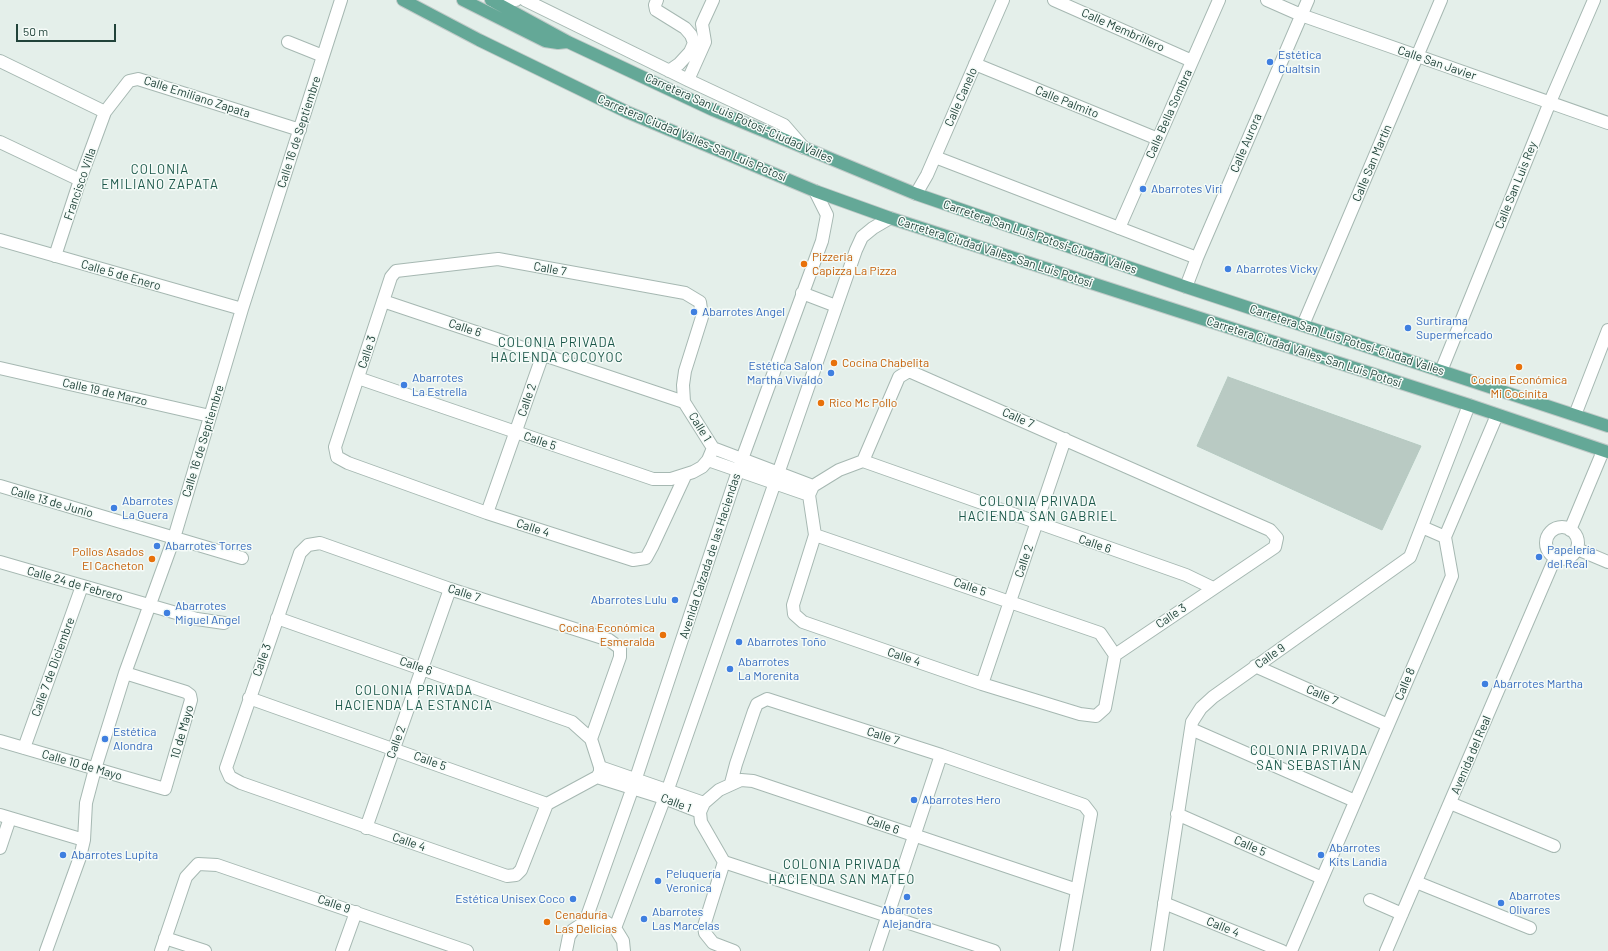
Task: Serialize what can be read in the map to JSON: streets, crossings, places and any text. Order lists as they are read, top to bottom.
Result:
{
  "streets": {
    "main road": ["Carretera San Luis Potosí-Ciudad Valles", "Carretera Ciudad Valles-San Luis Potosí"],
    "street": [
      "Calle Membrillero",
      "Calle San Javier",
      "Calle Emiliano Zapata",
      "Calle Canelo",
      "Calle Palmito",
      "Calle Bella Sombra",
      "Calle 16 de Septiembre",
      "Calle Aurora",
      "Calle San Martín",
      "Francisco Villa",
      "Calle San Luis Rey",
      "Calle 7",
      "Calle 5 de Enero",
      "Calle 6",
      "Calle 3",
      "Calle 19 de Marzo",
      "Calle 2",
      "Calle 1",
      "Calle 5",
      "Calle 13 de Junio",
      "Calle 4",
      "Avenida Calzada de las Haciendas",
      "Calle 24 de Febrero",
      "Calle 9",
      "Calle 7 de Diciembre",
      "Calle 8",
      "10 de Mayo",
      "Avenida del Real",
      "Calle 10 de Mayo"
    ]
  },
  "crossings": [
    ["Calle Membrillero", "Calle Bella Sombra"],
    ["Calle San Javier", "Calle Aurora"],
    ["Calle San Javier", "Calle San Martín"],
    ["Calle San Javier", "Calle San Luis Rey"],
    ["Calle Emiliano Zapata", "Calle 16 de Septiembre"],
    ["Calle Emiliano Zapata", "Francisco Villa"],
    ["Calle Canelo", "Calle Palmito"],
    ["Calle Canelo", "Carretera San Luis Potosí-Ciudad Valles"],
    ["Calle Palmito", "Calle Bella Sombra"],
    ["Carretera San Luis Potosí-Ciudad Valles", "Calle Aurora"],
    ["Carretera San Luis Potosí-Ciudad Valles", "Calle San Martín"],
    ["Carretera San Luis Potosí-Ciudad Valles", "Calle San Luis Rey"],
    ["Calle 16 de Septiembre", "Calle 5 de Enero"],
    ["Calle 16 de Septiembre", "Calle 19 de Marzo"],
    ["Calle 16 de Septiembre", "Calle 13 de Junio"],
    ["Calle 16 de Septiembre", "Calle 24 de Febrero"],
    ["Calle 16 de Septiembre", "10 de Mayo"],
    ["Calle 16 de Septiembre", "Calle 10 de Mayo"],
    ["Carretera Ciudad Valles-San Luis Potosí", "Avenida Calzada de las Haciendas"],
    ["Carretera Ciudad Valles-San Luis Potosí", "Calle 9"],
    ["Francisco Villa", "Calle 5 de Enero"],
    ["Calle 7", "Calle 6"],
    ["Calle 7", "Calle 3"],
    ["Calle 7", "Calle 2"],
    ["Calle 7", "Calle 1"],
    ["Calle 7", "Calle 9"],
    ["Calle 7", "Calle 8"],
    ["Calle 6", "Calle 3"],
    ["Calle 6", "Calle 2"],
    ["Calle 6", "Calle 1"],
    ["Calle 3", "Calle 5"],
    ["Calle 3", "Calle 4"],
    ["Calle 2", "Calle 5"],
    ["Calle 2", "Calle 4"],
    ["Calle 1", "Calle 5"],
    ["Calle 1", "Avenida Calzada de las Haciendas"],
    ["Calle 5", "Calle 4"],
    ["Calle 5", "Calle 9"],
    ["Calle 5", "Calle 8"],
    ["Calle 4", "Calle 9"],
    ["Calle 24 de Febrero", "Calle 7 de Diciembre"],
    ["Calle 7 de Diciembre", "Calle 10 de Mayo"],
    ["10 de Mayo", "Calle 10 de Mayo"]
  ],
  "districts": [
    "COLONIA EMILIANO ZAPATA",
    "COLONIA PRIVADA HACIENDA COCOYOC",
    "COLONIA PRIVADA HACIENDA SAN GABRIEL",
    "COLONIA PRIVADA HACIENDA LA ESTANCIA",
    "COLONIA PRIVADA SAN SEBASTIÁN",
    "COLONIA PRIVADA HACIENDA SAN MATEO"
  ],
  "places": [
    "Estética Cualtsin",
    "Abarrotes Viri",
    "Pizzeria Capizza La Pizza",
    "Abarrotes Vicky",
    "Abarrotes Angel",
    "Surtirama Supermercado",
    "Cocina Chabelita",
    "Cocina Económica Mi Cocinita",
    "Estética Salon Martha Vivaldo",
    "Abarrotes La Estrella",
    "Rico Mc Pollo",
    "Abarrotes La Guera",
    "Abarrotes Torres",
    "Papelería del Real",
    "Pollos Asados El Cacheton",
    "Abarrotes Lulu",
    "Abarrotes Miguel Angel",
    "Cocina Económica Esmeralda",
    "Abarrotes Toño",
    "Abarrotes La Morenita",
    "Abarrotes Martha",
    "Estética Alondra",
    "Abarrotes Hero",
    "Abarrotes Lupita",
    "Abarrotes Kits Landia",
    "Peluquería Veronica",
    "Abarrotes Alejandra",
    "Estética Unisex Coco",
    "Abarrotes Olivares",
    "Abarrotes Las Marcelas",
    "Cenaduría Las Delicias"
  ],
  "scale_bar": "50 m"
}
